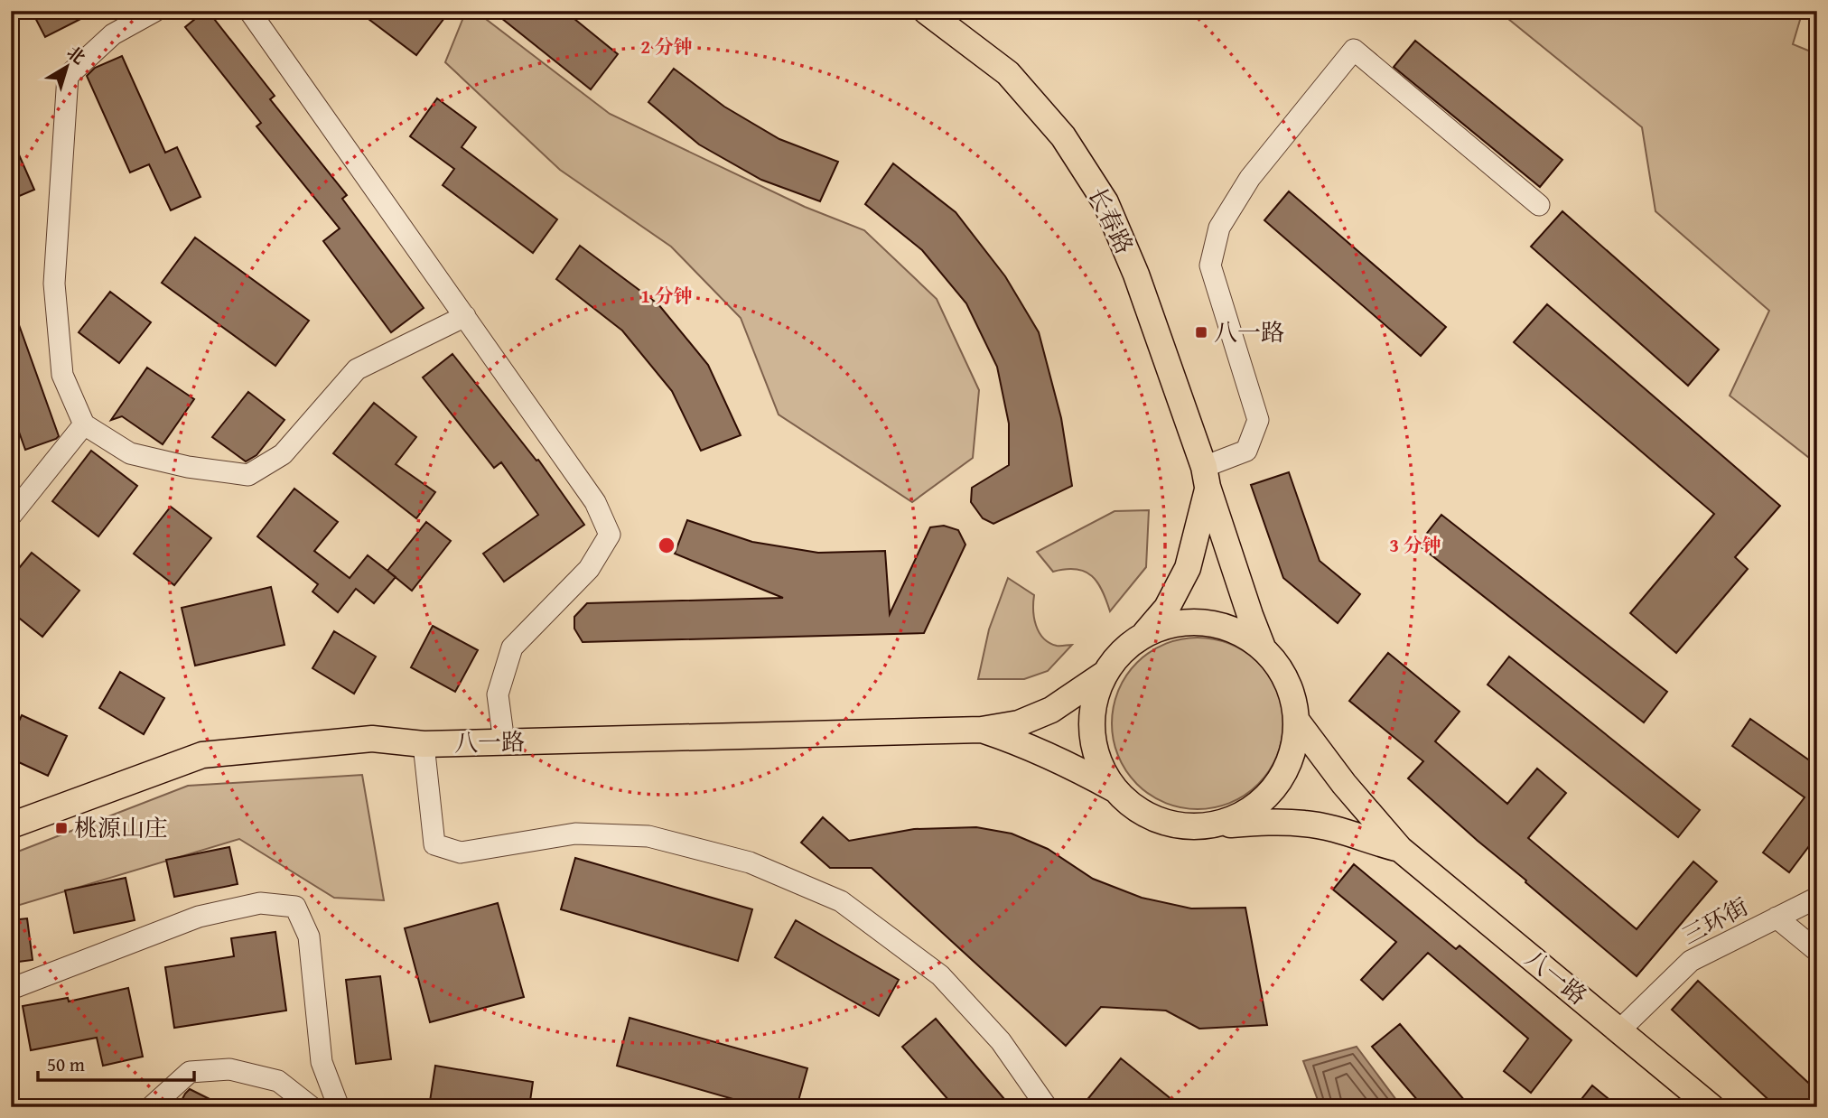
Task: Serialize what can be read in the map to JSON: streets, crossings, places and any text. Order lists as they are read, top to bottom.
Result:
{
  "streets": {
    "main road": ["长春路", "八一路"],
    "street": ["三环街"]
  },
  "crossings": [
    ["八一路", "三环街"]
  ],
  "places": {
    "transit": ["八一路", "桃源山庄"]
  },
  "scale_bar": "50 m",
  "north": "top right",
  "rings": ["2 分钟", "1 分钟", "3 分钟"]
}
